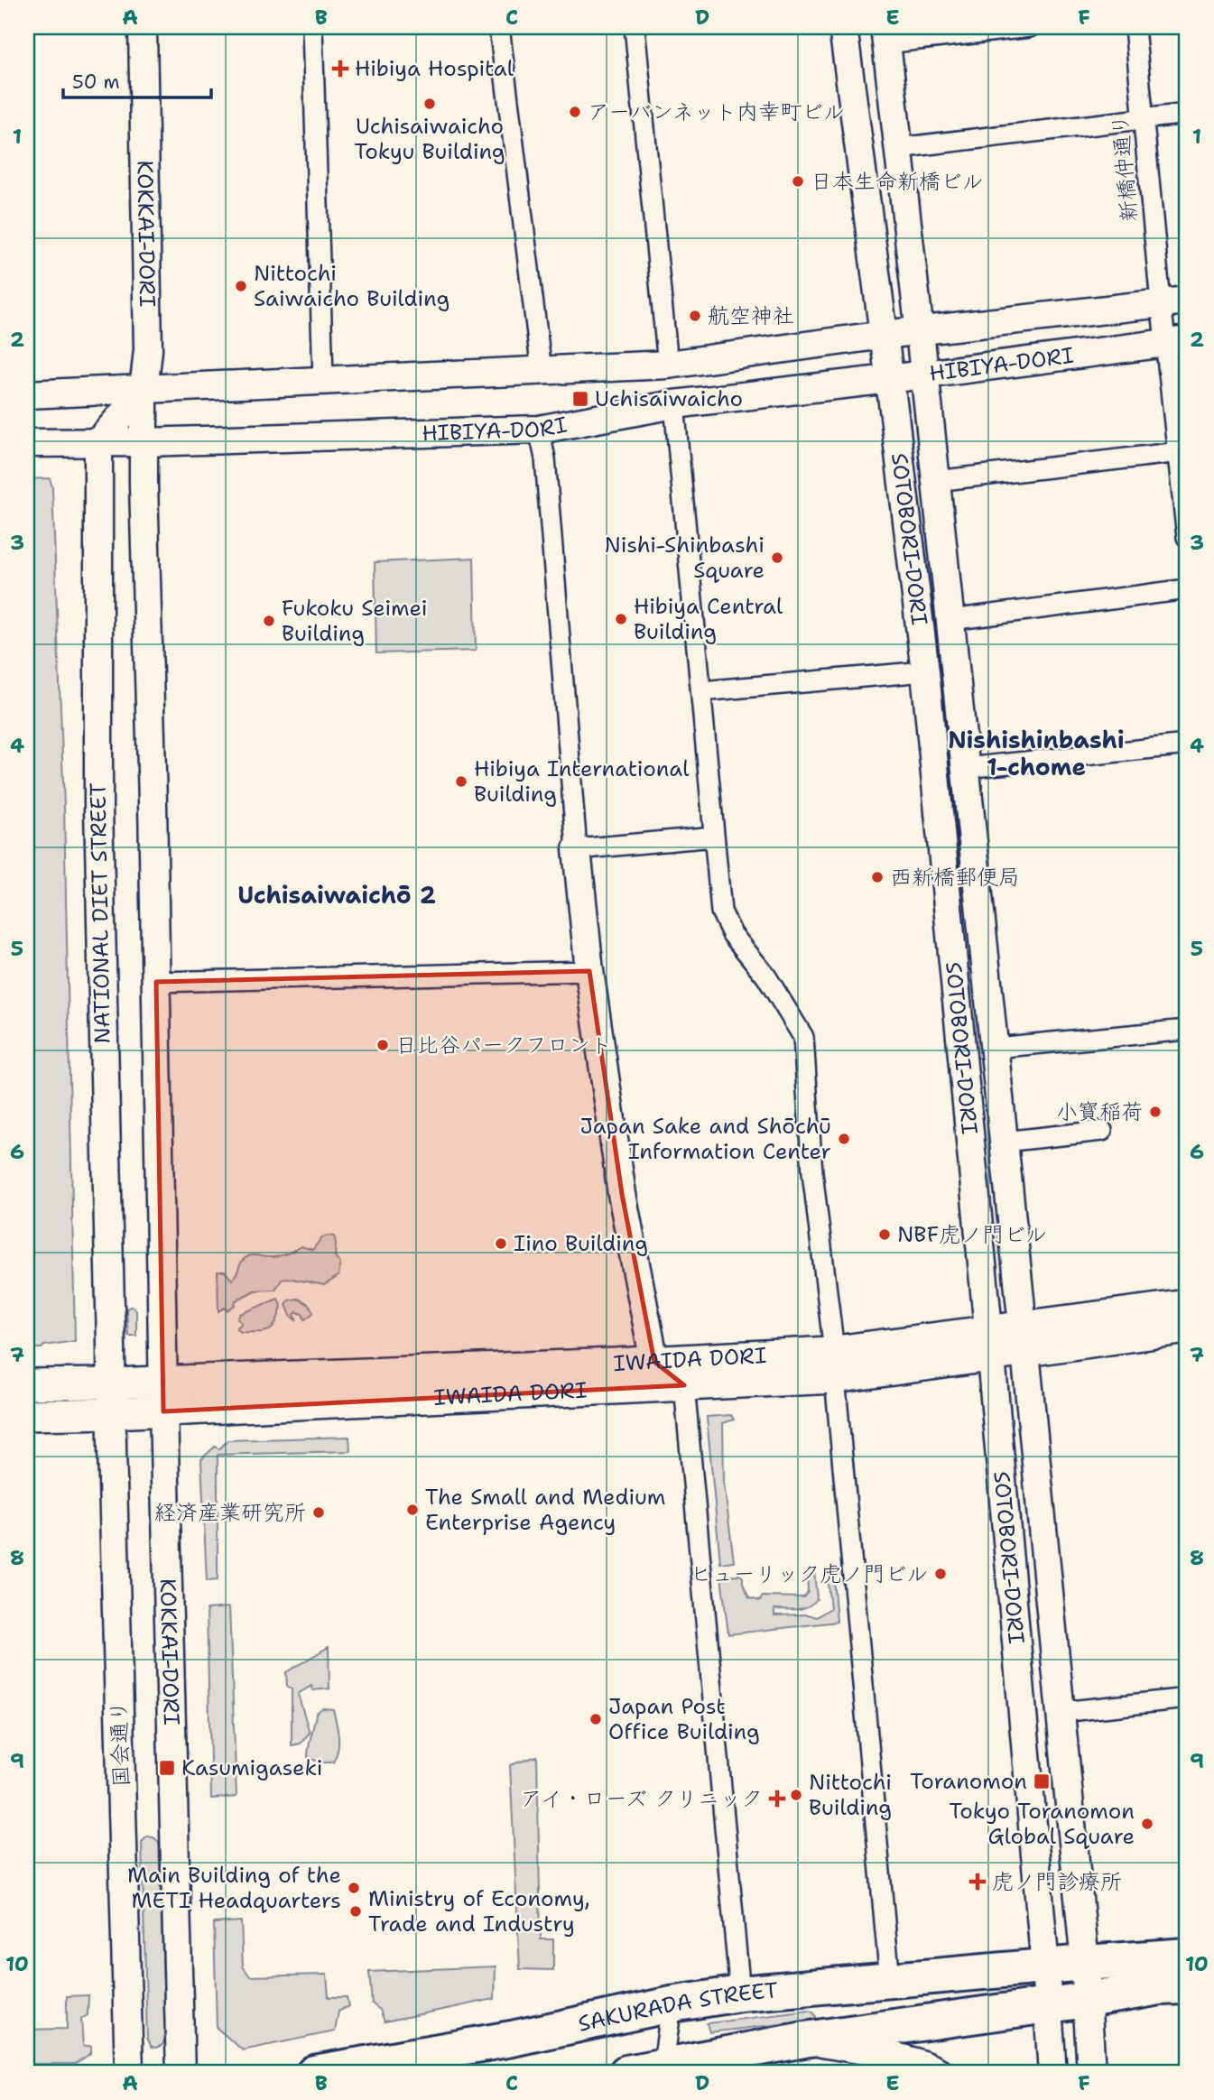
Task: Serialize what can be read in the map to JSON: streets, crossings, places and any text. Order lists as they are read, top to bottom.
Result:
{
  "streets": {
    "highway": ["SAKURADA STREET"],
    "main road": [
      "KOKKAI-DORI",
      "HIBIYA-DORI",
      "SOTOBORI-DORI",
      "NATIONAL DIET STREET",
      "IWAIDA DORI",
      "国会通り"
    ],
    "street": ["新橋仲通り"]
  },
  "crossings": [
    ["新橋仲通り", "HIBIYA-DORI"],
    ["KOKKAI-DORI", "HIBIYA-DORI"],
    ["KOKKAI-DORI", "IWAIDA DORI"],
    ["HIBIYA-DORI", "SOTOBORI-DORI"],
    ["HIBIYA-DORI", "NATIONAL DIET STREET"],
    ["SOTOBORI-DORI", "IWAIDA DORI"],
    ["SOTOBORI-DORI", "SAKURADA STREET"],
    ["NATIONAL DIET STREET", "IWAIDA DORI"],
    ["NATIONAL DIET STREET", "国会通り"],
    ["IWAIDA DORI", "国会通り"]
  ],
  "districts": ["Nishishinbashi 1-chome", "Uchisaiwaichō 2"],
  "places": {
    "health": ["Hibiya Hospital", "アイ・ローズ クリニック", "虎ノ門診療所"],
    "other": [
      "Uchisaiwaicho Tokyu Building",
      "アーバンネット内幸町ビル",
      "日本生命新橋ビル",
      "Nittochi Saiwaicho Building",
      "航空神社",
      "Nishi-Shinbashi Square",
      "Hibiya Central Building",
      "Fukoku Seimei Building",
      "Hibiya International Building",
      "西新橋郵便局",
      "日比谷パークフロント",
      "小寳稲荷",
      "Japan Sake and Shōchū Information Center",
      "NBF虎ノ門ビル",
      "Iino Building",
      "The Small and Medium Enterprise Agency",
      "経済産業研究所",
      "ヒューリック虎ノ門ビル",
      "Japan Post Office Building",
      "Nittochi Building",
      "Tokyo Toranomon Global Square",
      "Main Building of the METI Headquarters",
      "Ministry of Economy, Trade and Industry"
    ],
    "transit": ["Uchisaiwaicho", "Kasumigaseki", "Toranomon"]
  },
  "scale_bar": "50 m",
  "grid": {
    "columns": [
      "A",
      "B",
      "C",
      "D",
      "E",
      "F"
    ],
    "rows": [
      "1",
      "2",
      "3",
      "4",
      "5",
      "6",
      "7",
      "8",
      "9",
      "10"
    ]
  }
}
